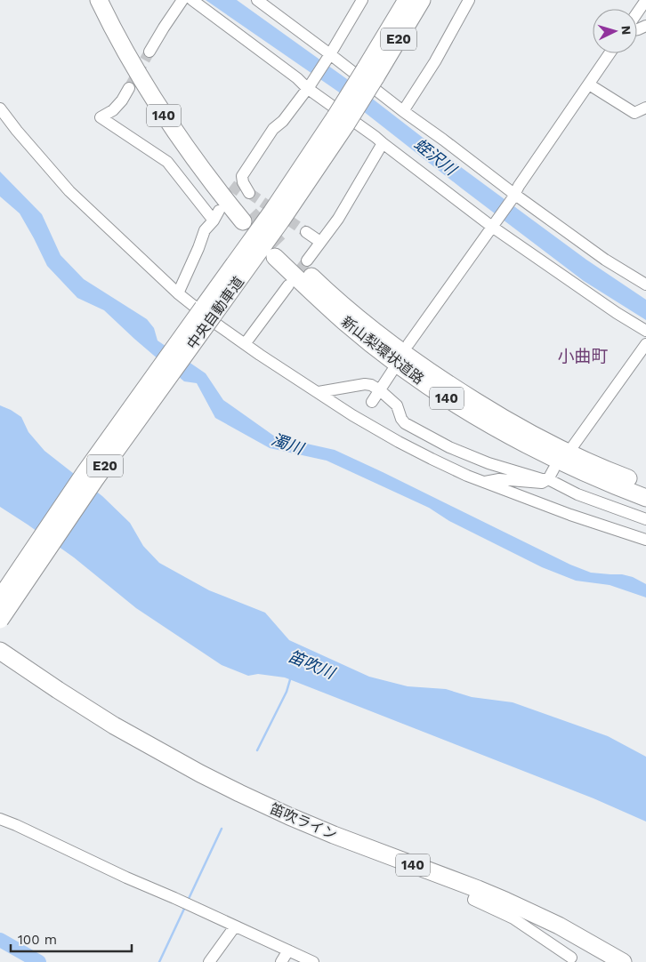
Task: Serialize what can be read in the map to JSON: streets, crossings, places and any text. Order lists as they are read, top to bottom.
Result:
{
  "streets": {
    "highway": [
      "E20",
      "140",
      "中央自動車道",
      "新山梨環状道路",
      "笛吹ライン"
    ]
  },
  "districts": ["小曲町"],
  "water": ["蛭沢川", "濁川", "笛吹川"],
  "scale_bar": "100 m",
  "north": "right"
}
